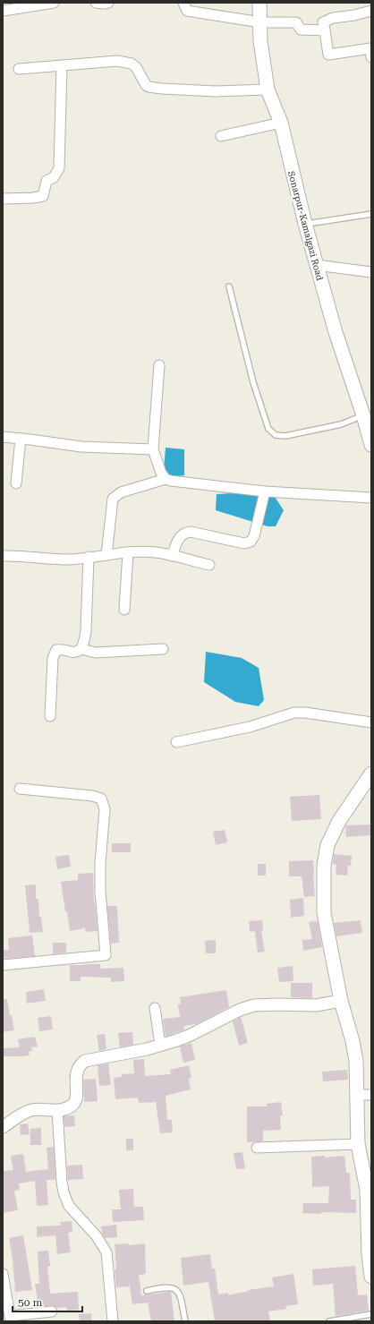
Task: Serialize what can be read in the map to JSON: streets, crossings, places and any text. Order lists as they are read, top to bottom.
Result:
{
  "streets": {
    "main road": ["Sonarpur-Kamalgazi Road"]
  },
  "scale_bar": "50 m"
}
